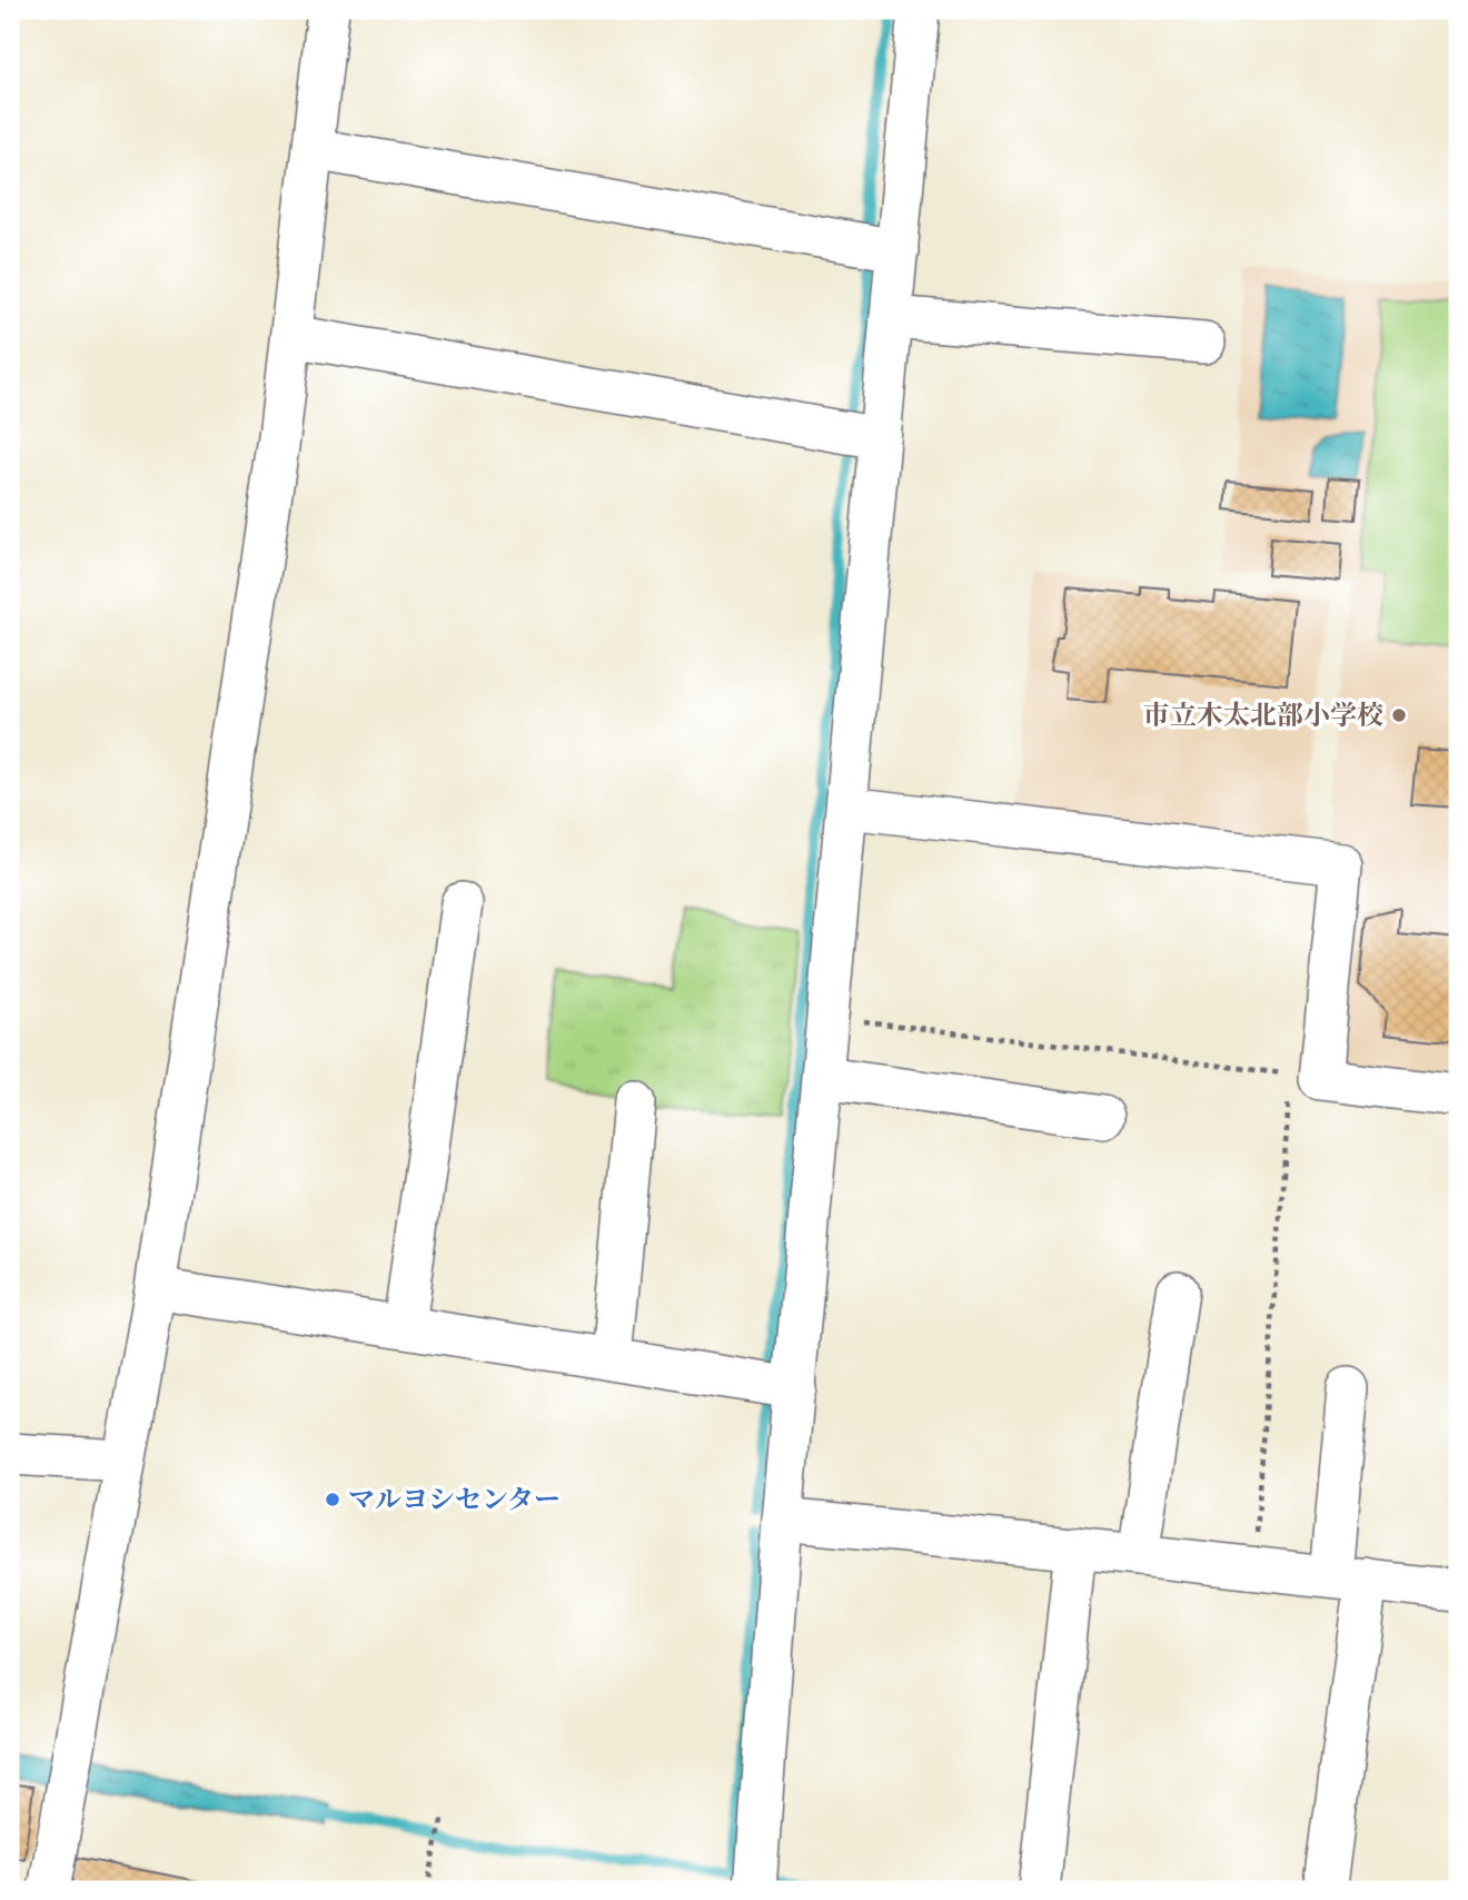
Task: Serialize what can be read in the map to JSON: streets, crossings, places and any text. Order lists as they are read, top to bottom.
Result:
{
  "places": ["市立木太北部小学校", "マルヨシセンター"]
}
